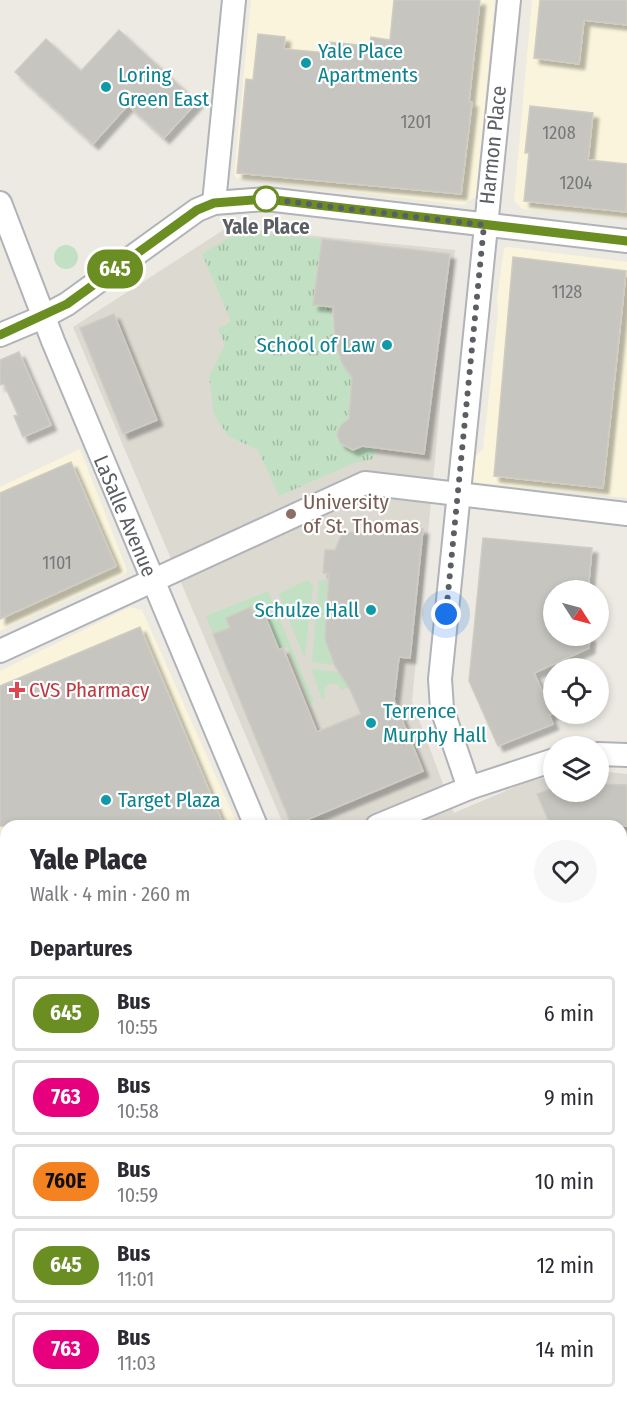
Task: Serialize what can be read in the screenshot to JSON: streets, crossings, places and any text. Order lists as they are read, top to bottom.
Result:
{
  "streets": {
    "street": ["Harmon Place", "LaSalle Avenue"]
  },
  "places": {
    "other": [
      "Yale Place Apartments",
      "Loring Green East",
      "Yale Place",
      "School of Law",
      "University of St. Thomas",
      "Schulze Hall",
      "Terrence Murphy Hall",
      "Target Plaza"
    ],
    "health": ["CVS Pharmacy"]
  },
  "lines": ["bus line 645"],
  "house_numbers": [
    "1201",
    "1208",
    "1204",
    "1128",
    "1101"
  ],
  "north": "bottom right",
  "page": {
    "on_map": "645",
    "heading": [
      ["Yale Place", "Walk · 4 min · 260 m"],
      "Departures"
    ],
    "list": [
      {
        "mark": "645",
        "name": "Bus",
        "note": "10:55",
        "value": "6 min"
      },
      {
        "mark": "763",
        "name": "Bus",
        "note": "10:58",
        "value": "9 min"
      },
      {
        "mark": "760E",
        "name": "Bus",
        "note": "10:59",
        "value": "10 min"
      },
      {
        "mark": "645",
        "name": "Bus",
        "note": "11:01",
        "value": "12 min"
      },
      {
        "mark": "763",
        "name": "Bus",
        "note": "11:03",
        "value": "14 min"
      }
    ]
  }
}
